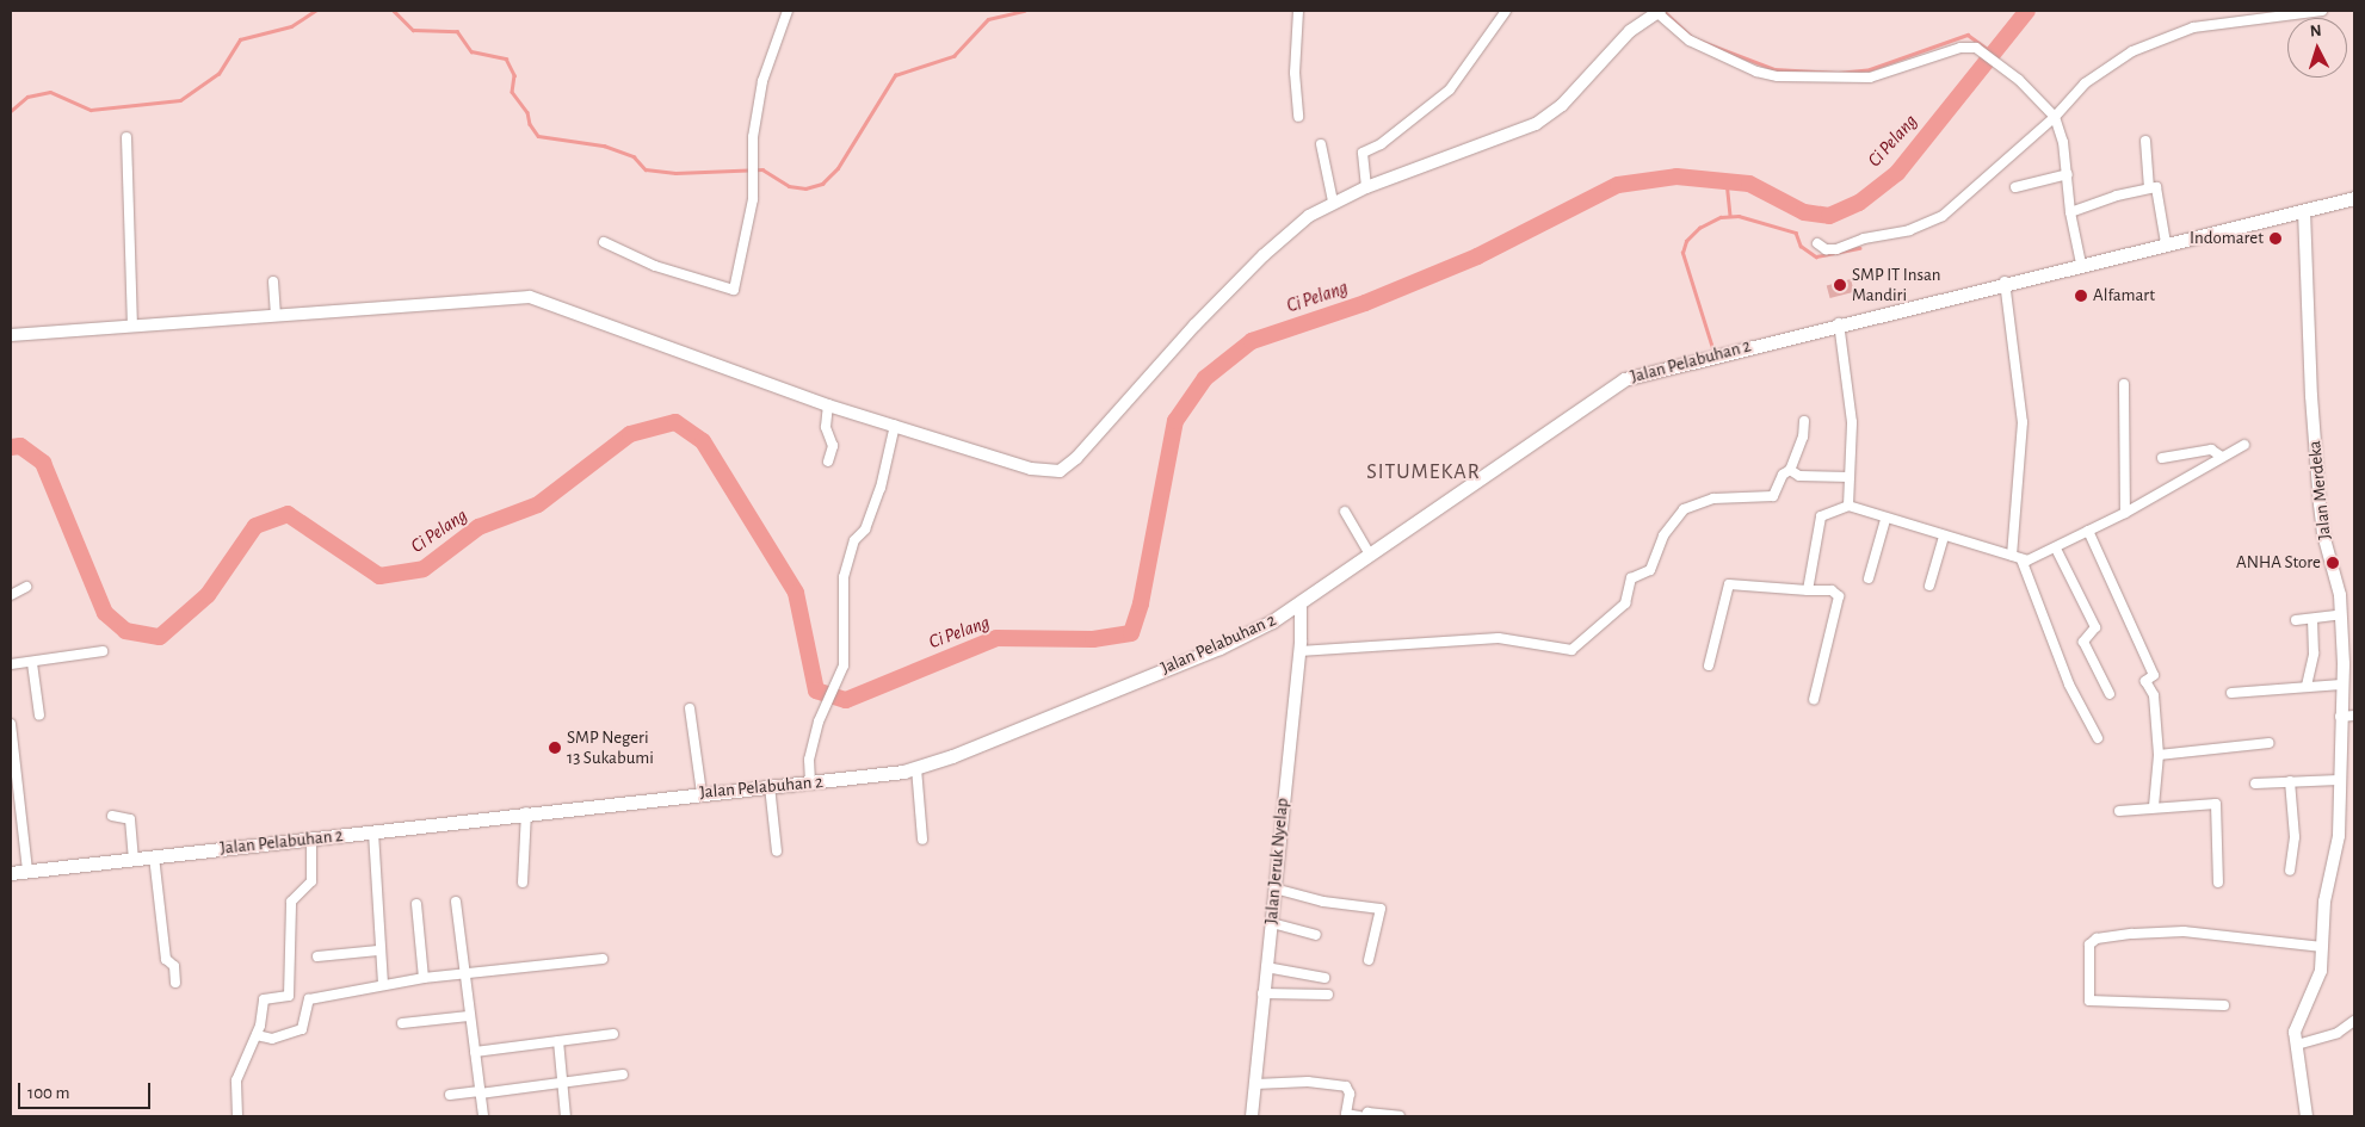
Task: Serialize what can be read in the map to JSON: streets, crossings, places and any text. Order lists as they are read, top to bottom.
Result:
{
  "streets": {
    "main road": ["Jalan Pelabuhan 2"],
    "street": ["Jalan Merdeka", "Jalan Jeruk Nyelap"]
  },
  "crossings": [
    ["Jalan Pelabuhan 2", "Jalan Merdeka"],
    ["Jalan Pelabuhan 2", "Jalan Jeruk Nyelap"]
  ],
  "districts": ["SITUMEKAR"],
  "water": ["Ci Pelang"],
  "places": [
    "Indomaret",
    "SMP IT Insan Mandiri",
    "Alfamart",
    "ANHA Store",
    "SMP Negeri 13 Sukabumi"
  ],
  "scale_bar": "100 m",
  "north": "top"
}
